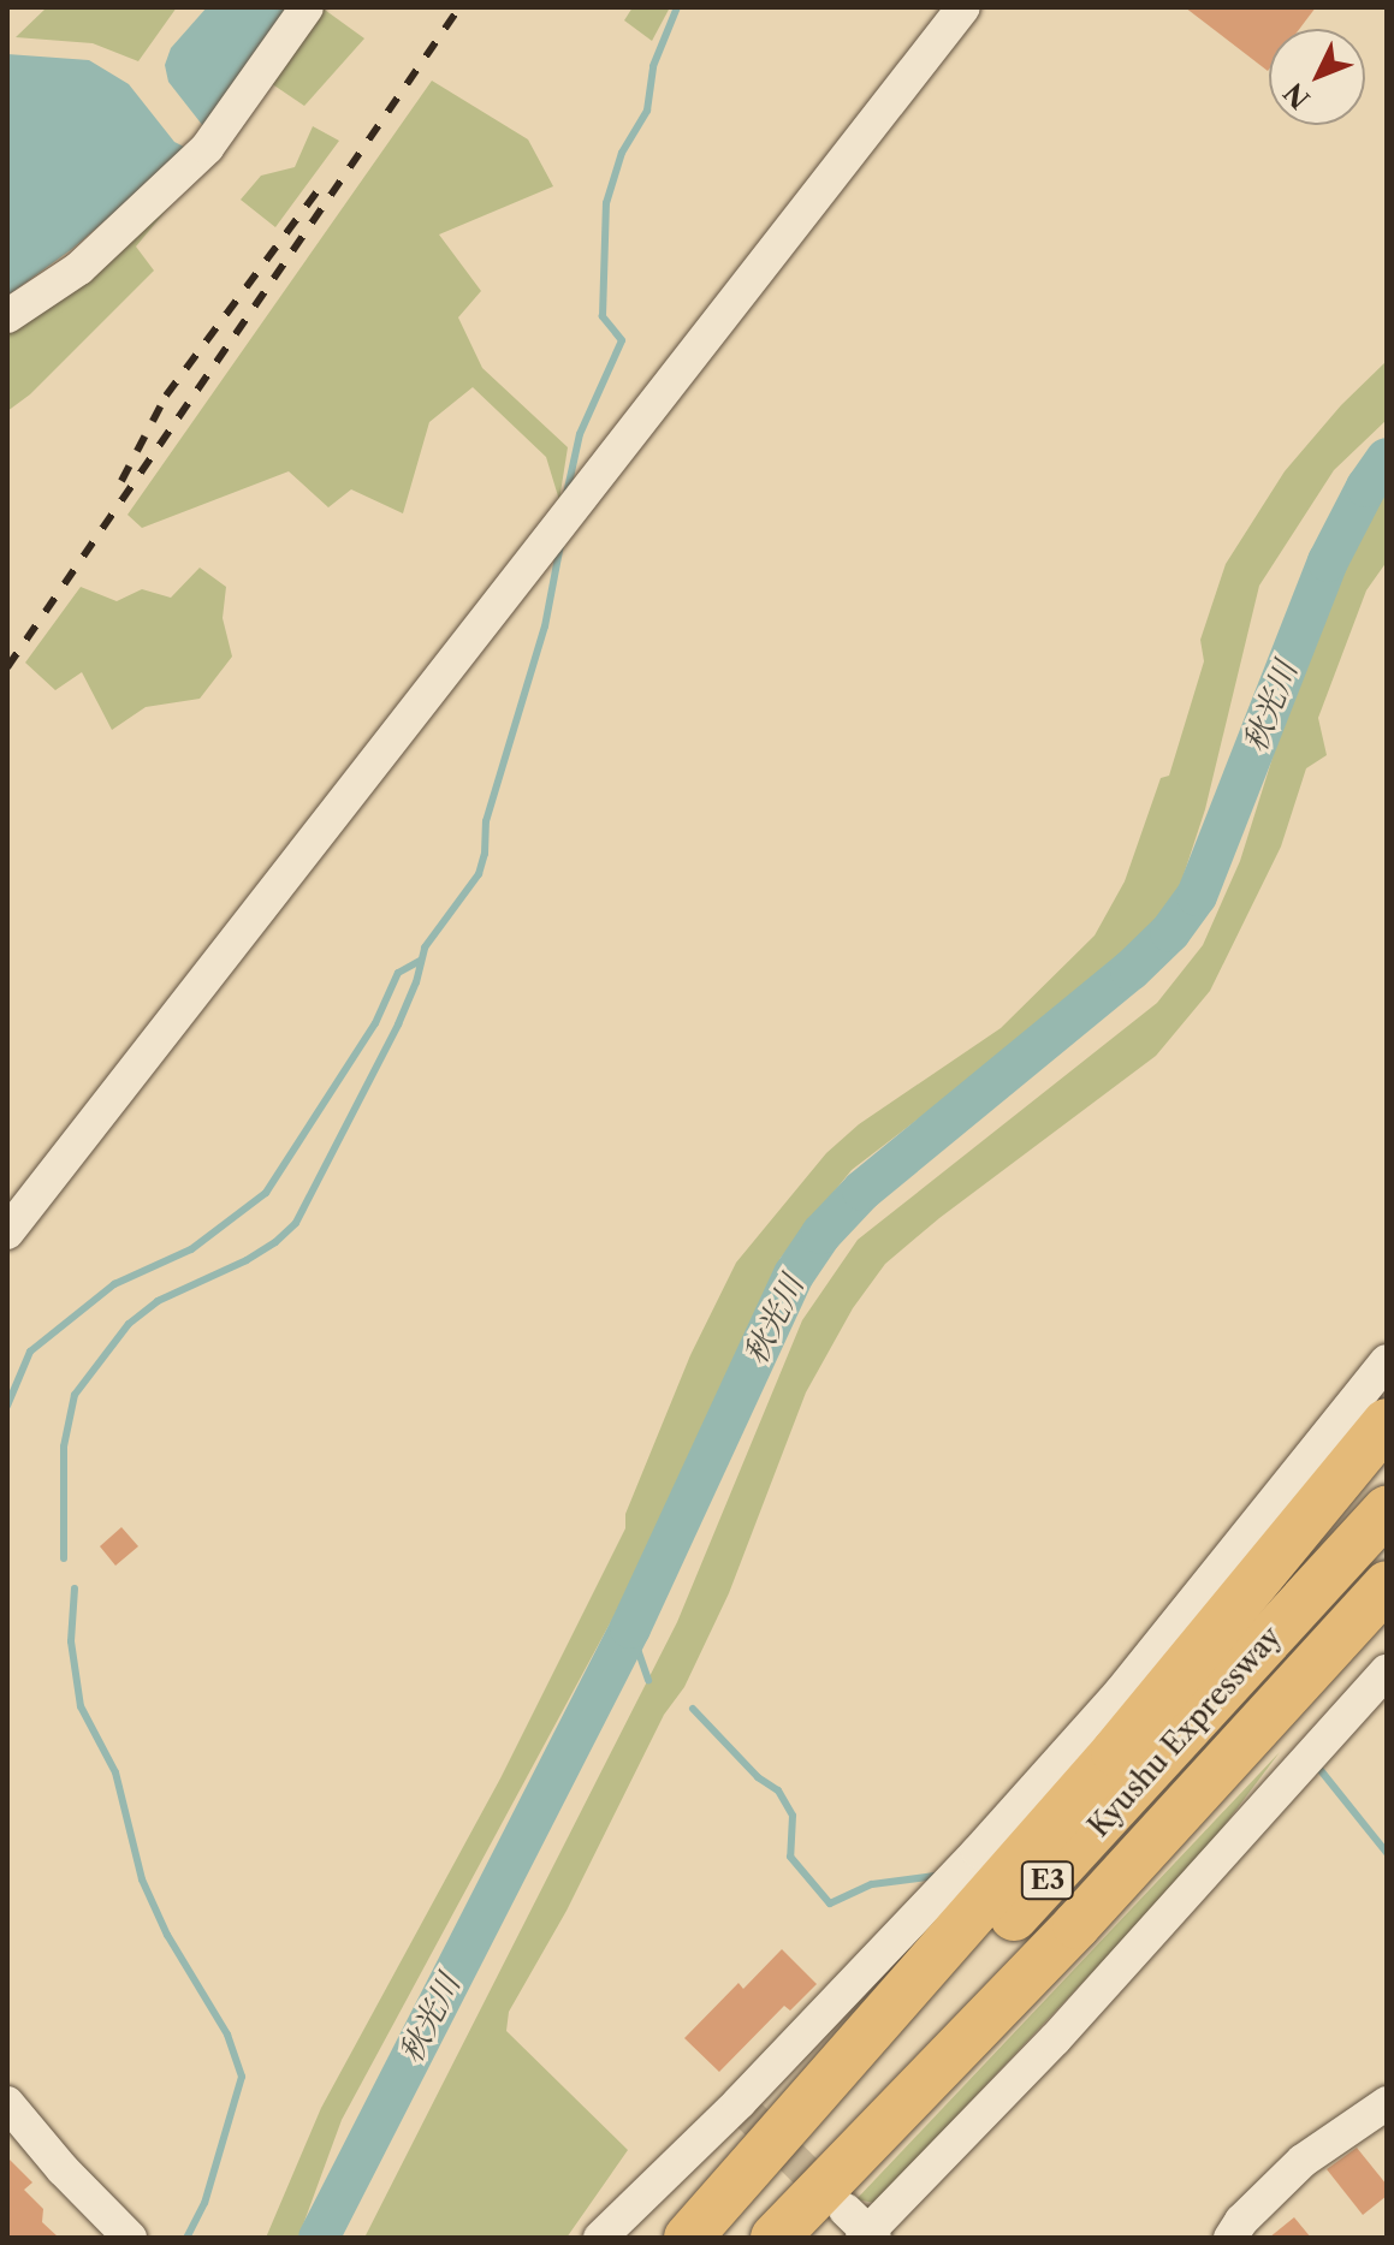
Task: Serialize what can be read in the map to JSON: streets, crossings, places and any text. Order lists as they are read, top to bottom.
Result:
{
  "streets": {
    "highway": ["Kyushu Expressway", "E3"]
  },
  "water": ["秋光川"],
  "north": "bottom left"
}
